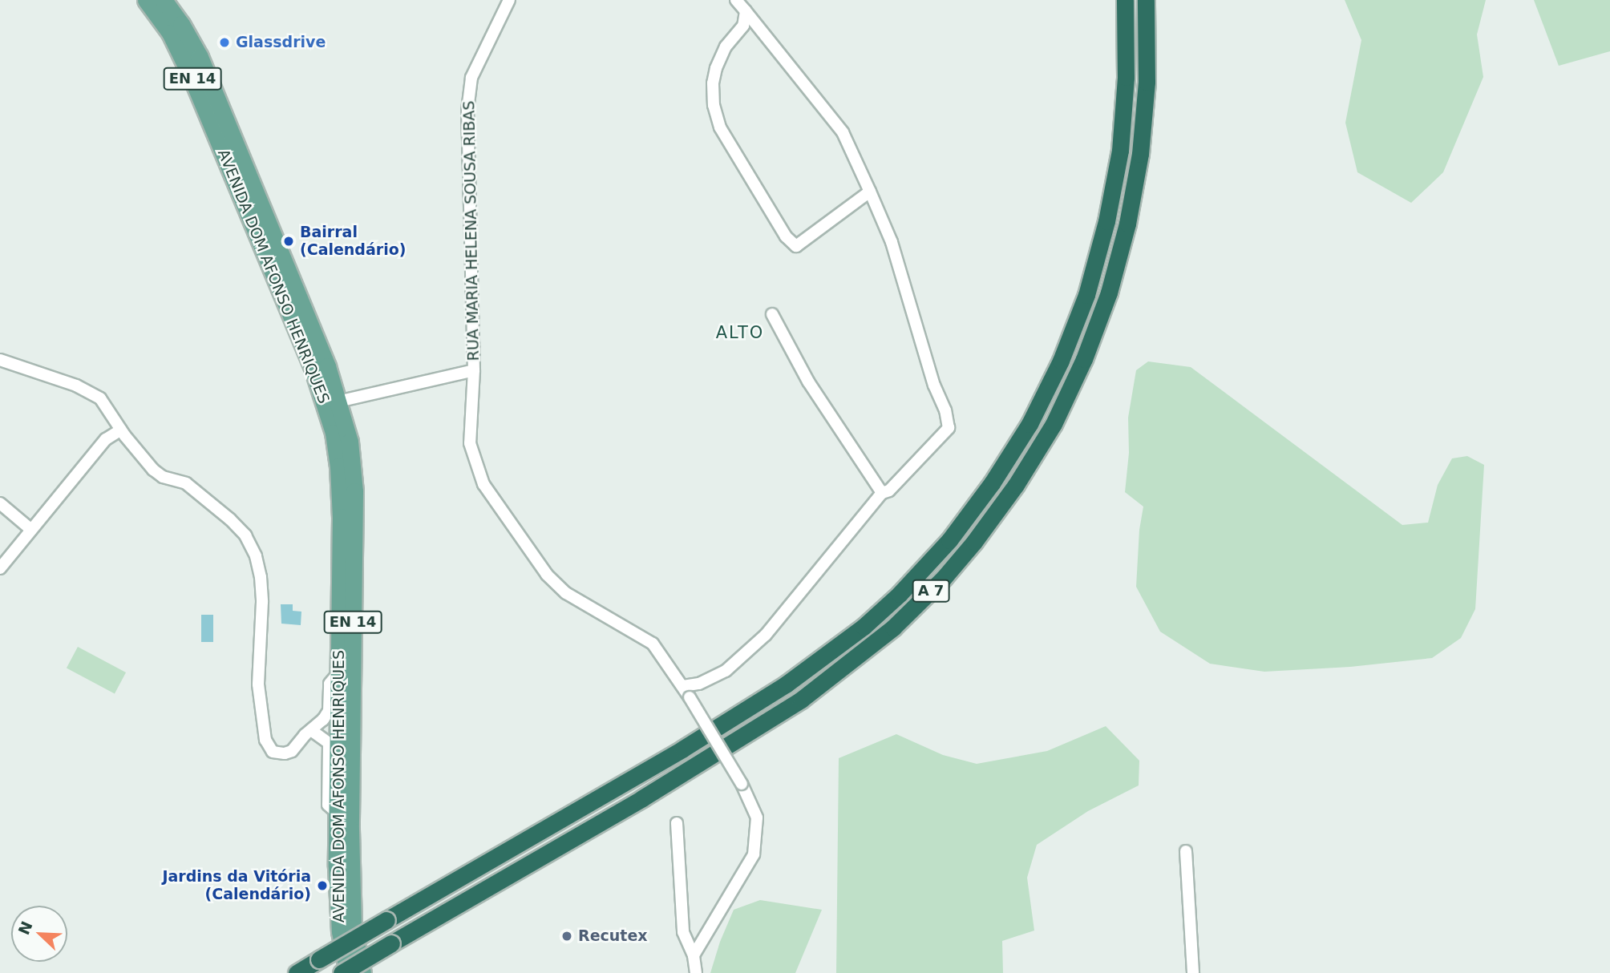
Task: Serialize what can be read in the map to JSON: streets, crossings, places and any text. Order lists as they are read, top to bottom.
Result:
{
  "streets": {
    "highway": ["A 7"],
    "main road": ["EN 14", "AVENIDA DOM AFONSO HENRIQUES"],
    "street": ["RUA MARIA HELENA SOUSA RIBAS"]
  },
  "districts": ["ALTO"],
  "places": [
    "Glassdrive",
    "Bairral (Calendário)",
    "Jardins da Vitória (Calendário)",
    "Recutex"
  ],
  "north": "top left"
}
